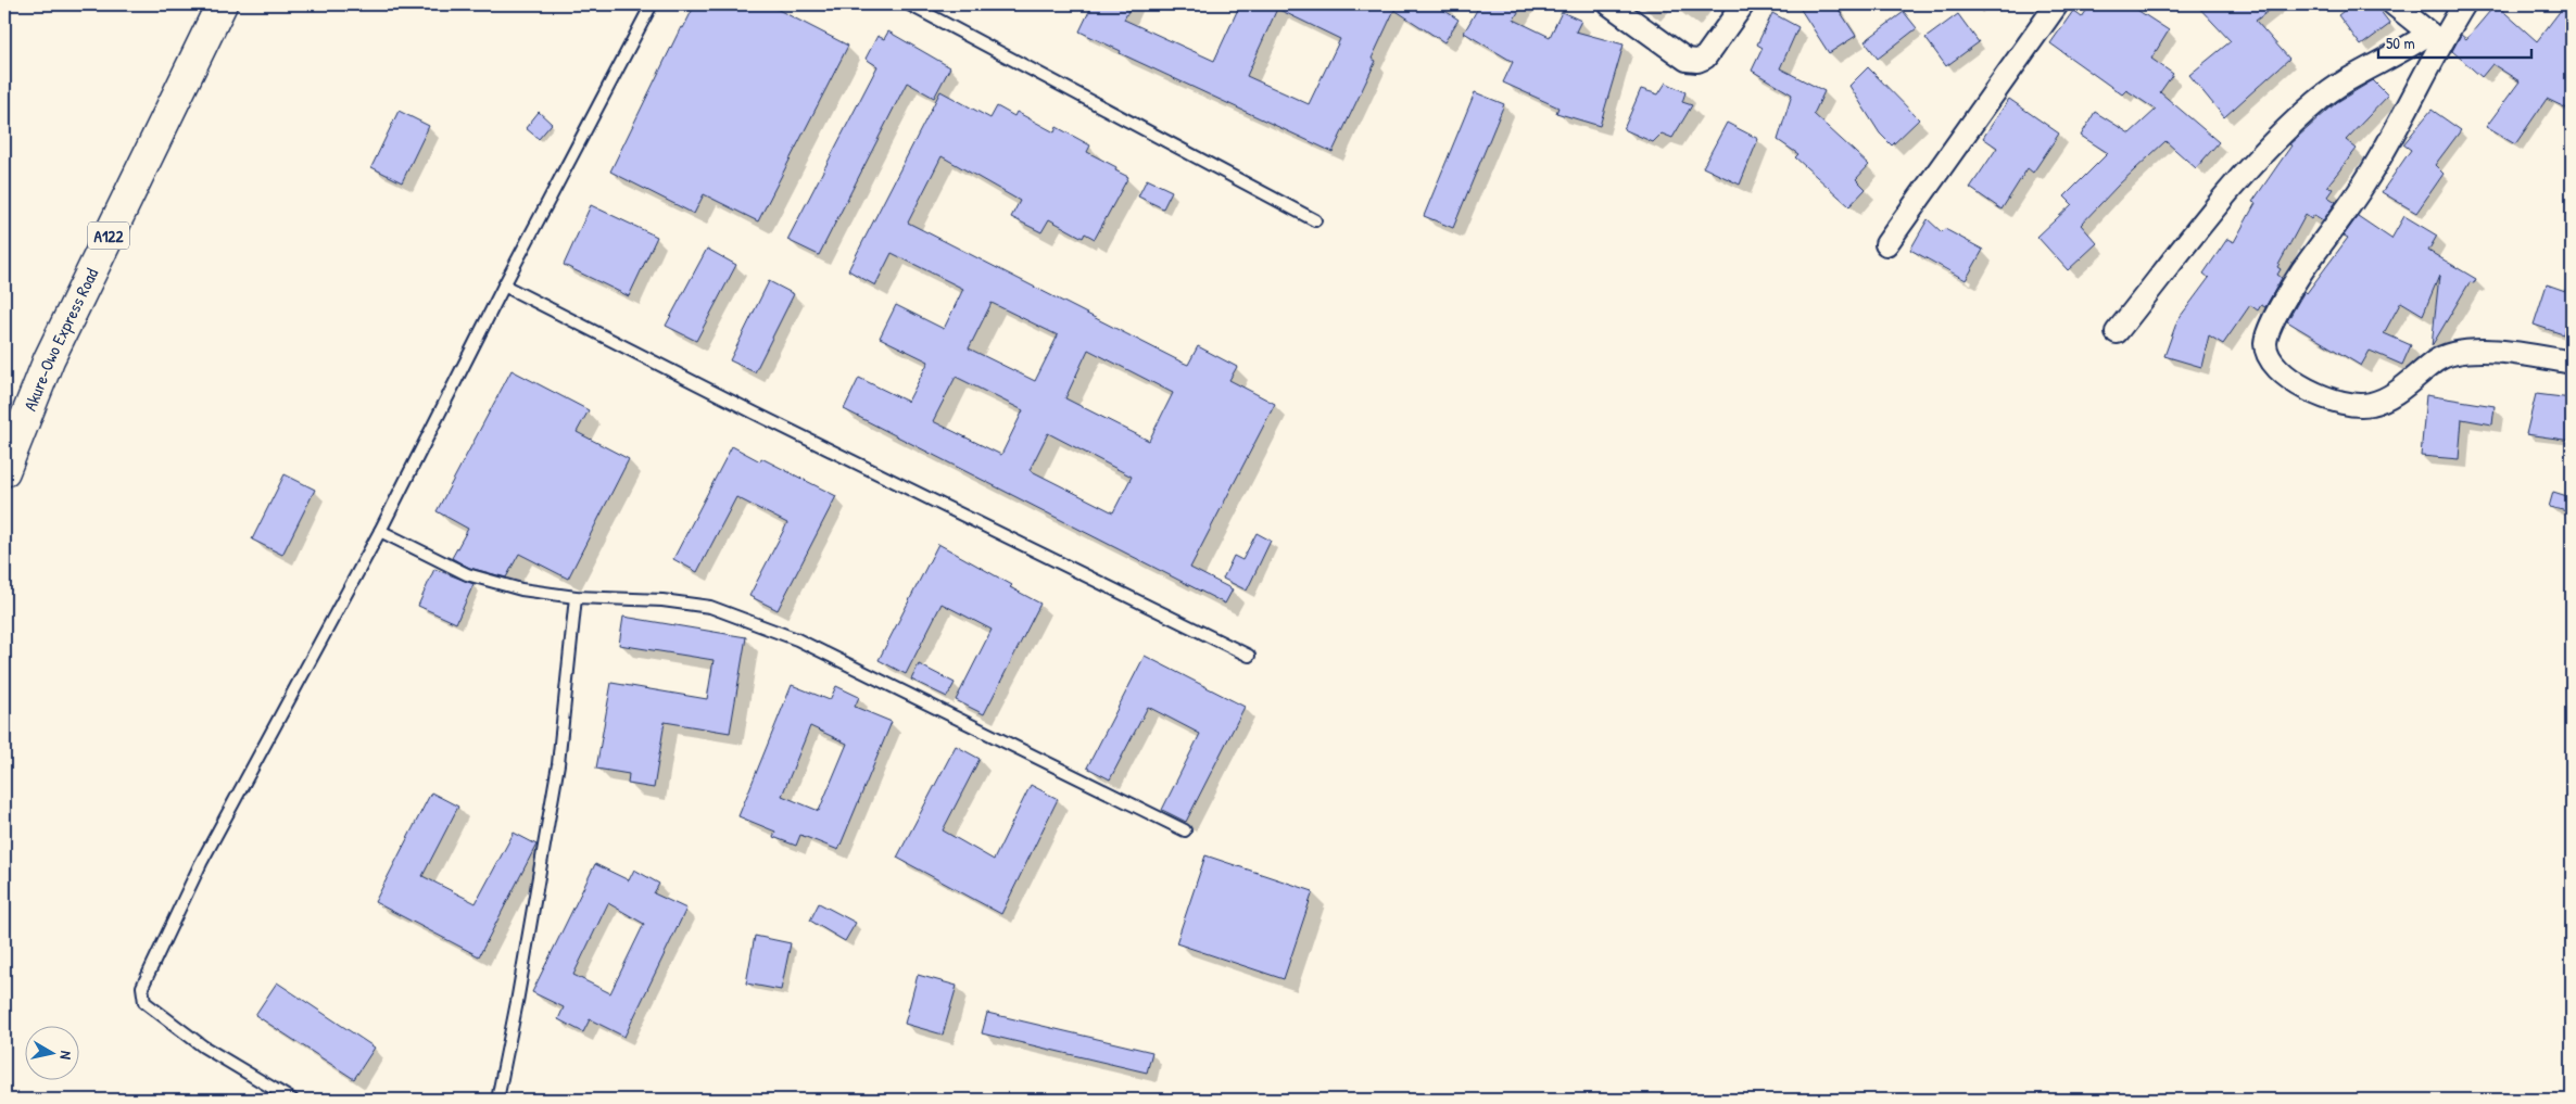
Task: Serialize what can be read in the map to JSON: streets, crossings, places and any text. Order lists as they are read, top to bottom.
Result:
{
  "streets": {
    "highway": ["A122", "Akure-Owo Express Road"]
  },
  "scale_bar": "50 m",
  "north": "right"
}
